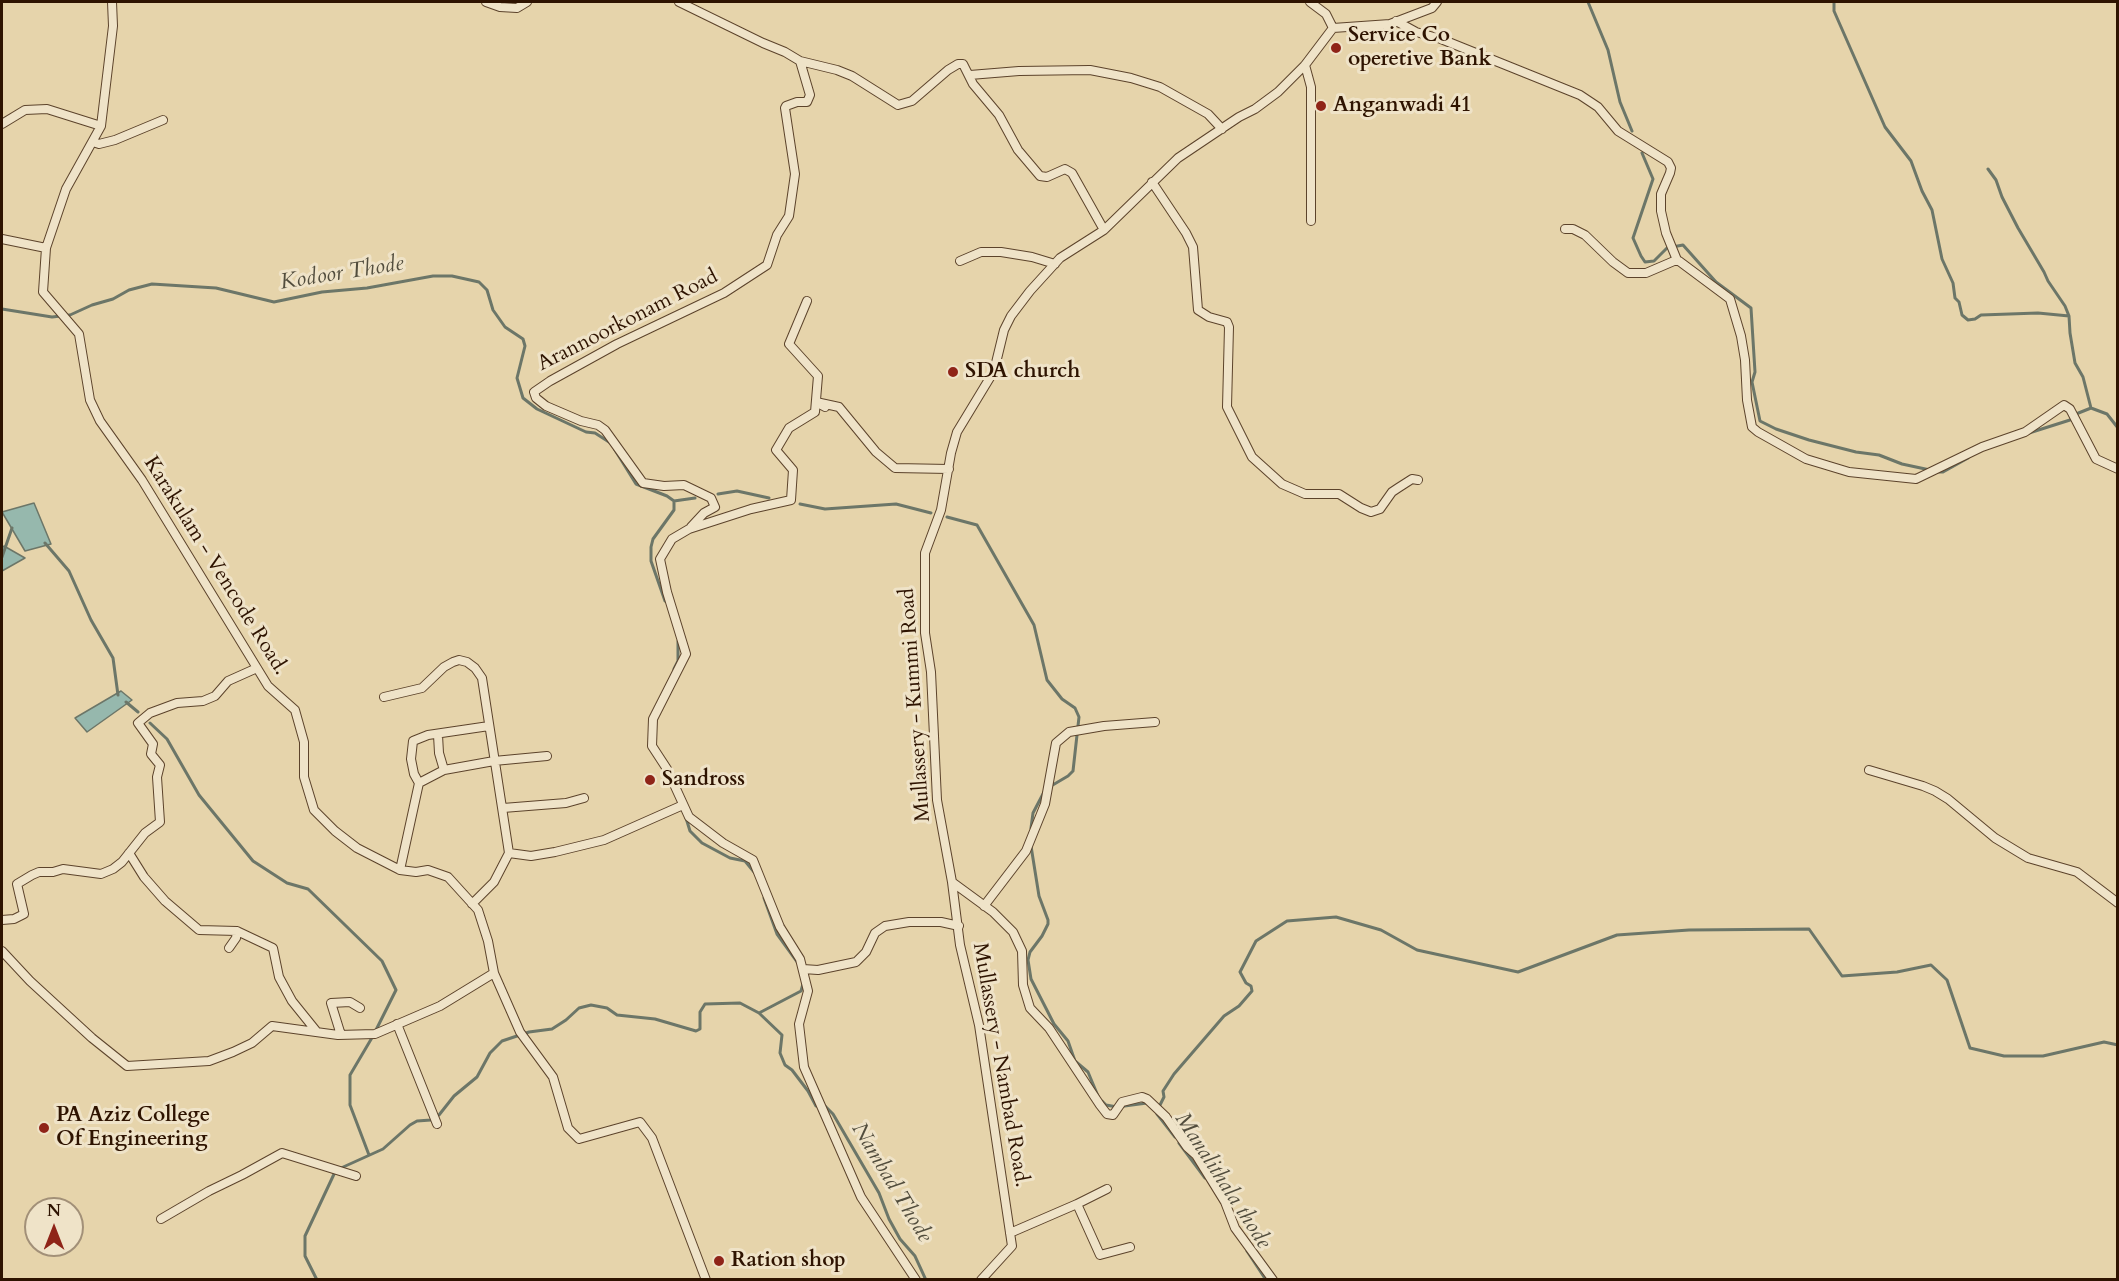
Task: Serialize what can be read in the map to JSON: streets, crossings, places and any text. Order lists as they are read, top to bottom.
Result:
{
  "streets": {
    "street": [
      "Arannoorkonam Road",
      "Karakulam - Vencode Road.",
      "Mullassery - Kummi Road",
      "Mullassery - Nambad Road."
    ]
  },
  "crossings": [
    ["Mullassery - Kummi Road", "Mullassery - Nambad Road."]
  ],
  "water": ["Kodoor Thode", "Manalithala thode", "Nambad Thode"],
  "places": [
    "Service Co operetive Bank",
    "Anganwadi 41",
    "SDA church",
    "Sandross",
    "PA Aziz College Of Engineering",
    "Ration shop"
  ],
  "north": "top"
}
